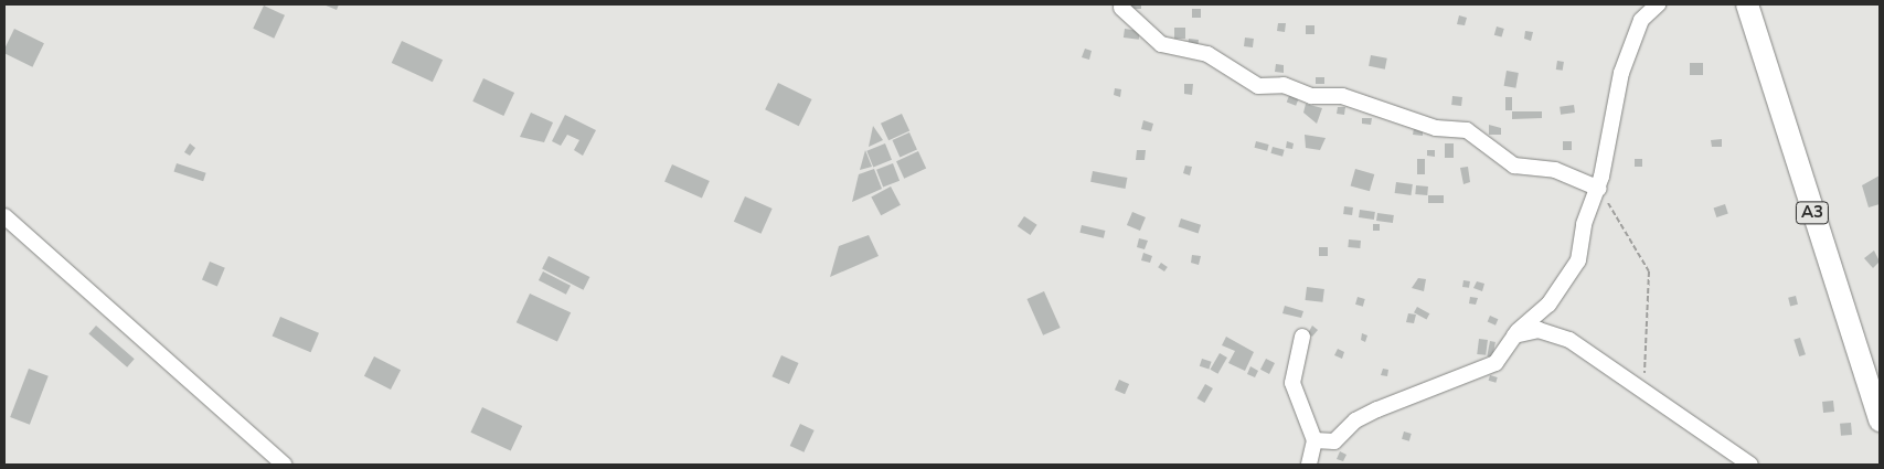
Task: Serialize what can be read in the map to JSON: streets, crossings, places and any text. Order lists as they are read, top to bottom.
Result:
{
  "streets": {
    "highway": ["A3"]
  }
}
